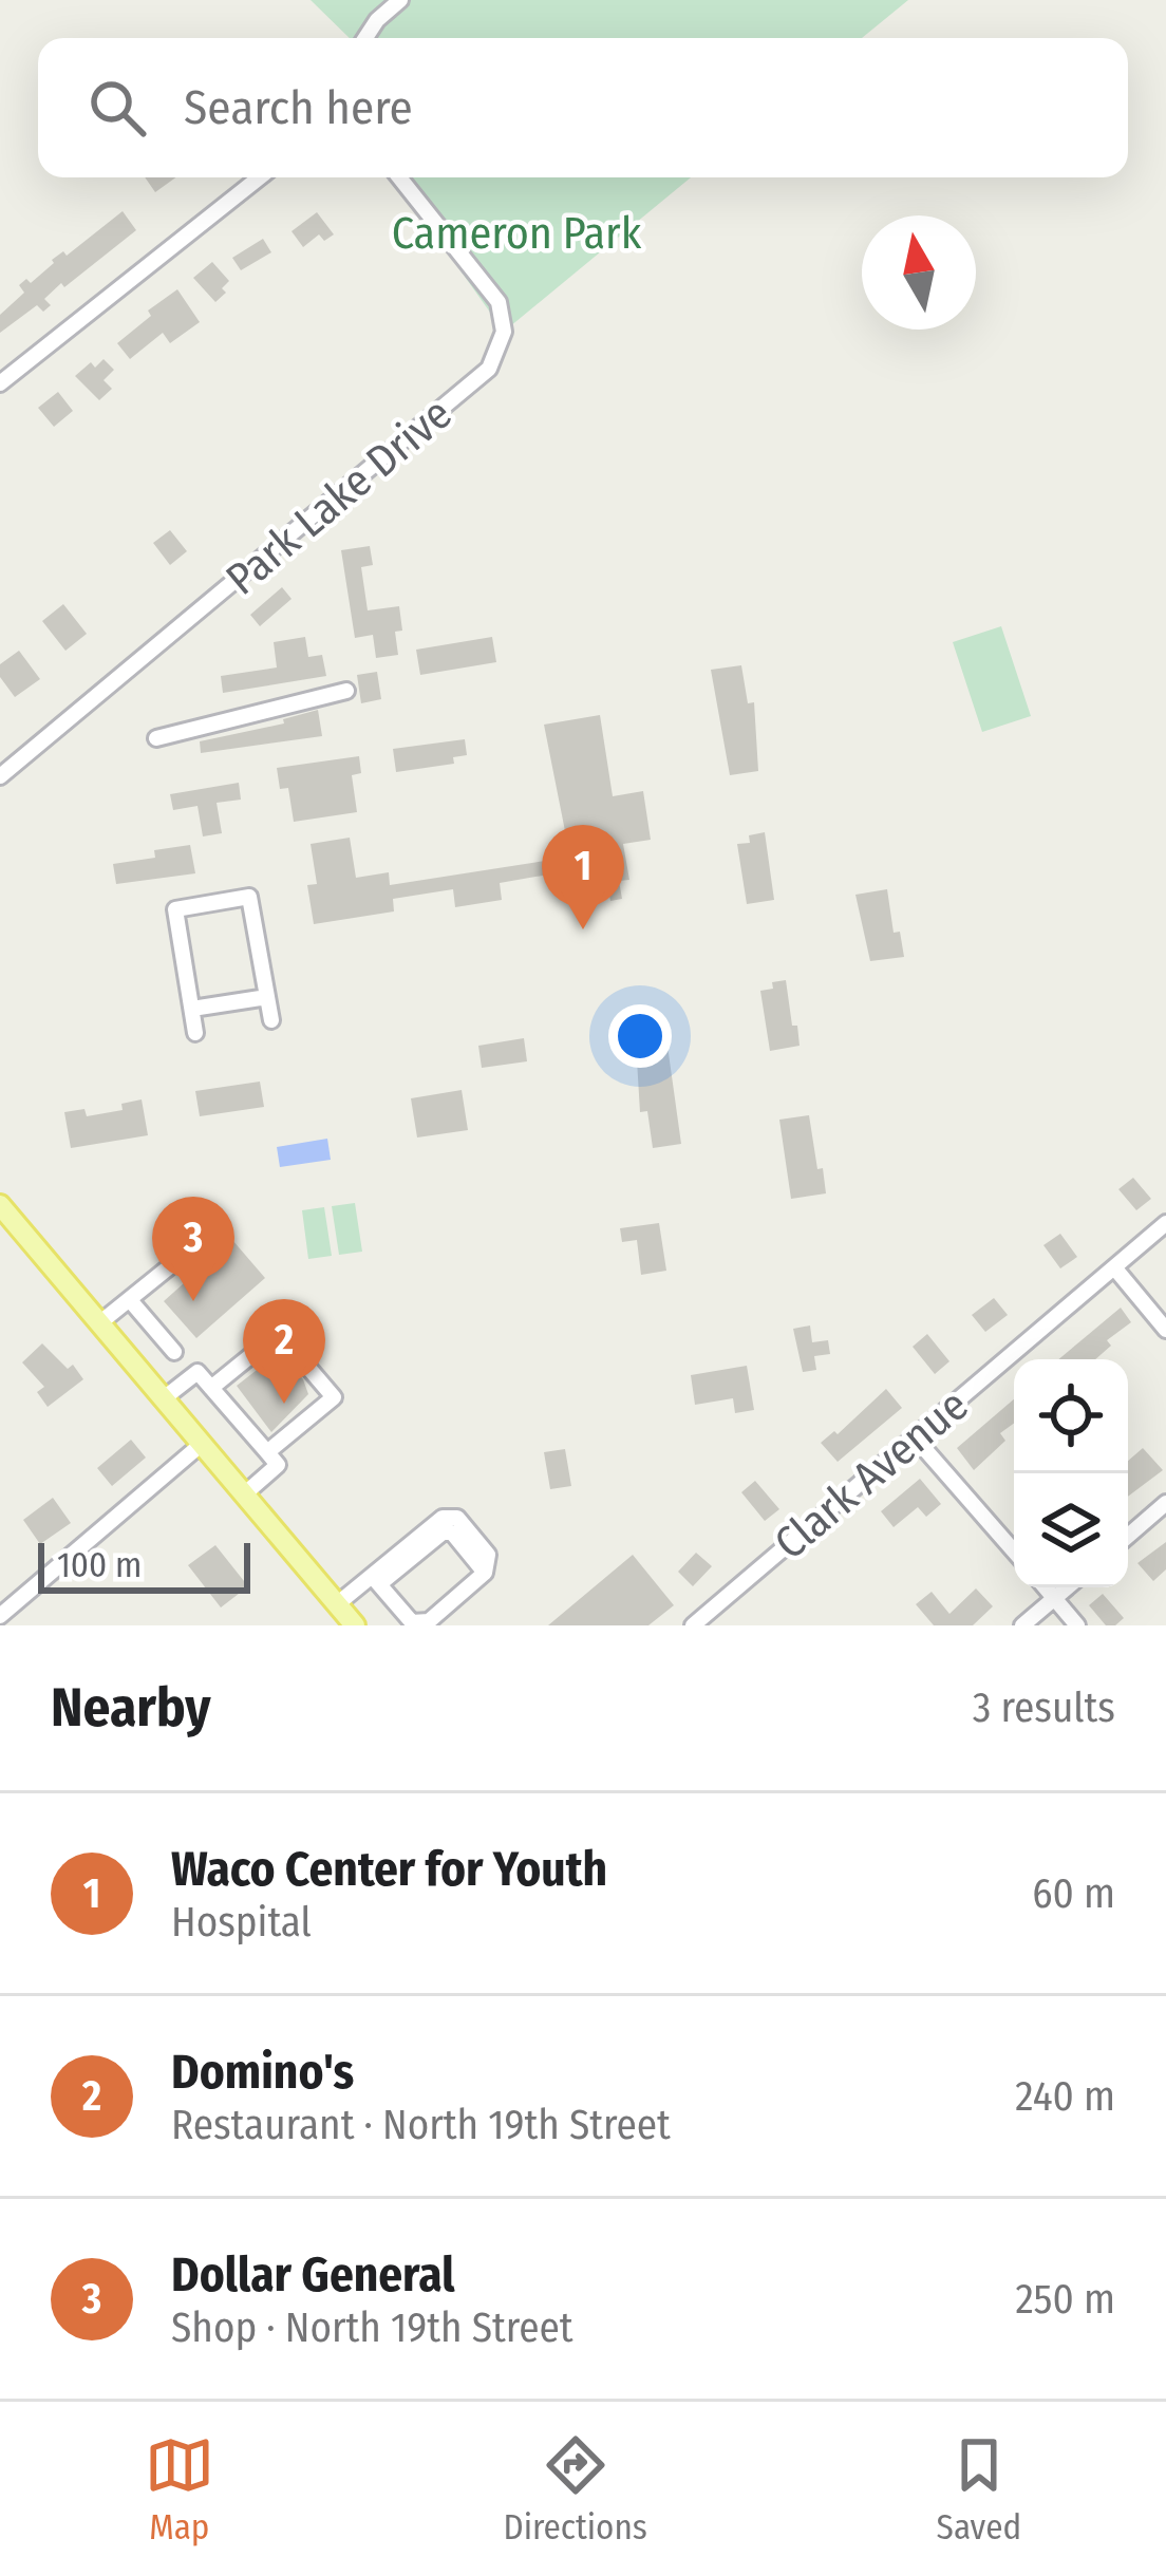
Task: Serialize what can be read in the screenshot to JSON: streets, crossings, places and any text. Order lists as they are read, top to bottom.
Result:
{
  "streets": {
    "street": ["Park Lake Drive", "Clark Avenue"]
  },
  "parks": ["Cameron Park"],
  "scale_bar": "100 m",
  "north": "top",
  "page": {
    "search": "Search here",
    "pins": ["1", "3", "2"],
    "scale": "100 m",
    "heading": ["Nearby", "3 results"],
    "list": [
      {
        "mark": "1",
        "name": "Waco Center for Youth",
        "note": "Hospital",
        "value": "60 m"
      },
      {
        "mark": "2",
        "name": "Domino's",
        "note": "Restaurant · North 19th Street",
        "value": "240 m"
      },
      {
        "mark": "3",
        "name": "Dollar General",
        "note": "Shop · North 19th Street",
        "value": "250 m"
      }
    ],
    "nav": ["Map", "Directions", "Saved"]
  }
}
